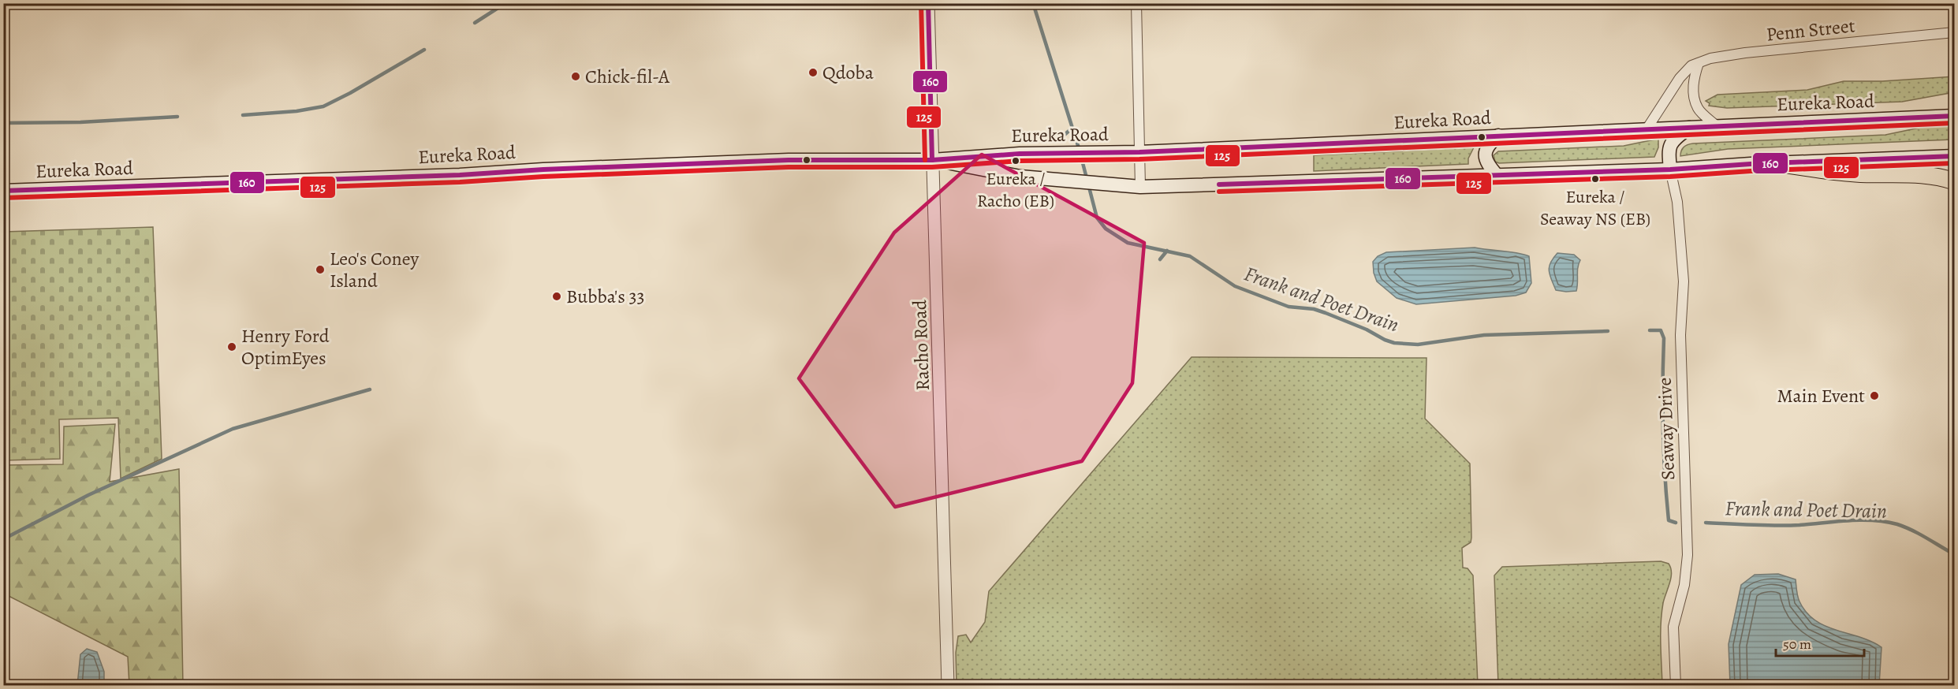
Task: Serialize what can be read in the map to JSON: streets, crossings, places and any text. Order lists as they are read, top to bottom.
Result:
{
  "streets": {
    "main road": ["Eureka Road"],
    "street": ["Penn Street", "Racho Road", "Seaway Drive"]
  },
  "crossings": [
    ["Penn Street", "Eureka Road"],
    ["Eureka Road", "Racho Road"],
    ["Eureka Road", "Seaway Drive"]
  ],
  "water": ["Frank and Poet Drain"],
  "places": [
    "Qdoba",
    "Chick-fil-A",
    "Eureka / Racho (EB)",
    "Eureka / Seaway NS (EB)",
    "Leo's Coney Island",
    "Bubba's 33",
    "Henry Ford OptimEyes",
    "Main Event"
  ],
  "lines": ["transit line 160", "transit line 125"],
  "scale_bar": "50 m"
}
